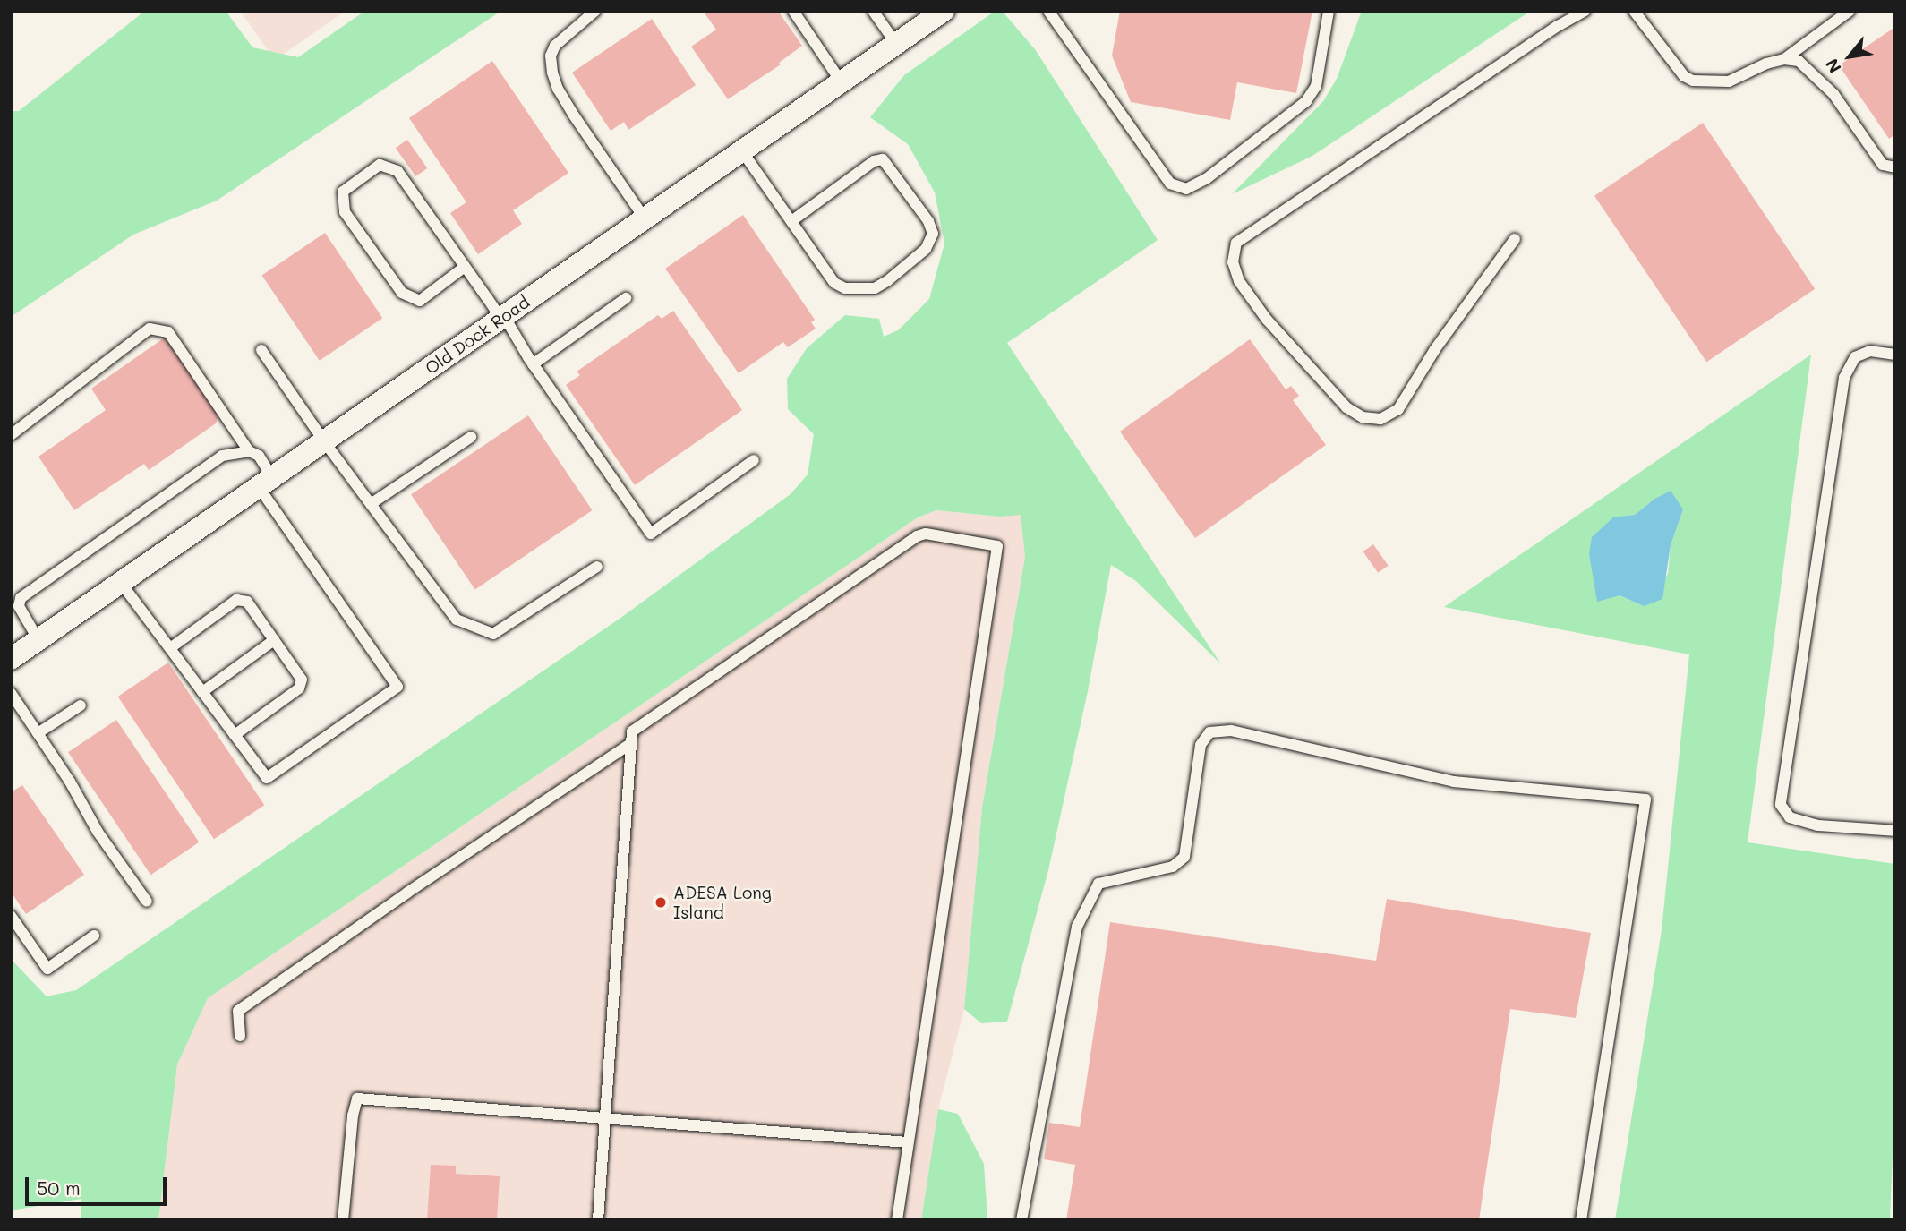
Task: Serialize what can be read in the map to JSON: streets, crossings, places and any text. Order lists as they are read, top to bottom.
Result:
{
  "streets": {
    "street": ["Old Dock Road"]
  },
  "places": ["ADESA Long Island"],
  "scale_bar": "50 m",
  "north": "bottom left"
}
